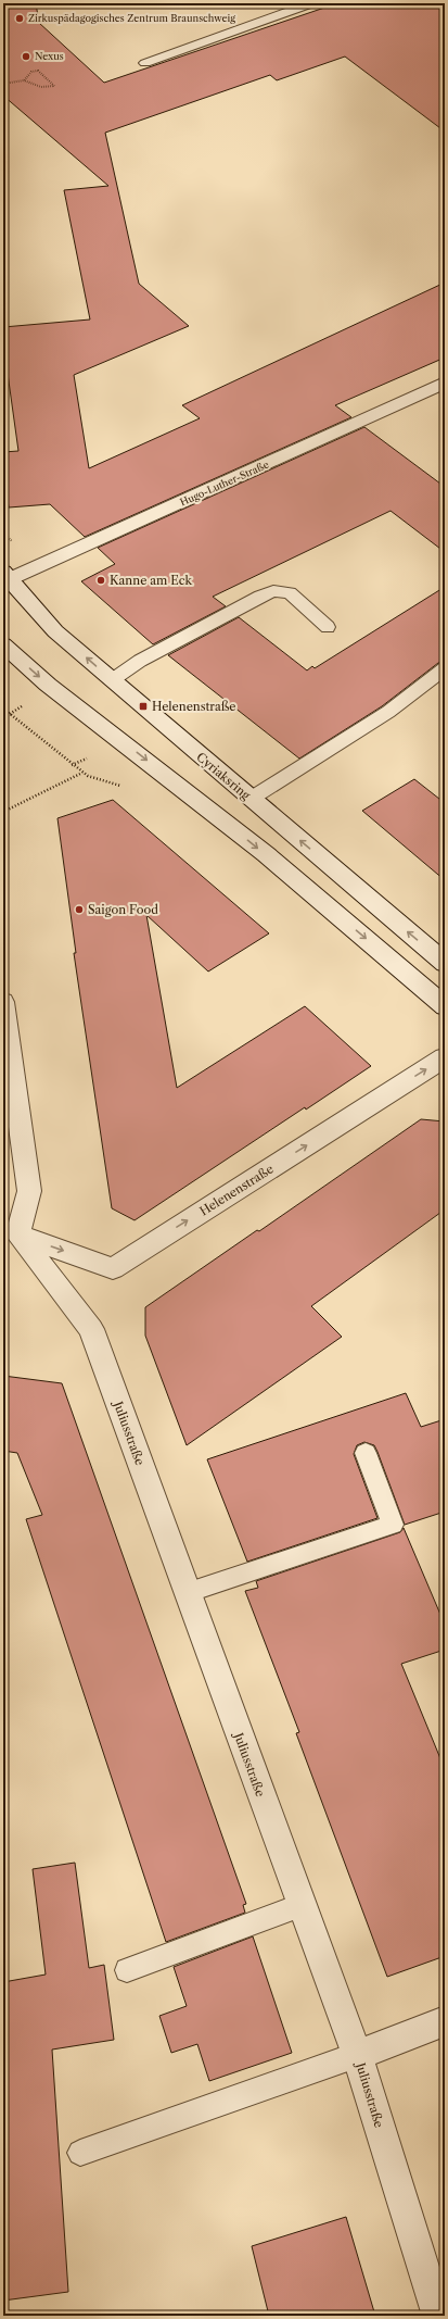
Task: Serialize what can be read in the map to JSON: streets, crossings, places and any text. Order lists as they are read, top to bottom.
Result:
{
  "streets": {
    "street": [
      "Hugo-Luther-Straße",
      "Cyriaksring",
      "Helenenstraße",
      "Juliusstraße"
    ]
  },
  "crossings": [
    ["Hugo-Luther-Straße", "Cyriaksring"],
    ["Helenenstraße", "Juliusstraße"]
  ],
  "one_way": ["Helenenstraße"],
  "places": {
    "other": [
      "Zirkuspädagogisches Zentrum Braunschweig",
      "Nexus",
      "Kanne am Eck",
      "Saigon Food"
    ],
    "transit": ["Helenenstraße"]
  }
}
